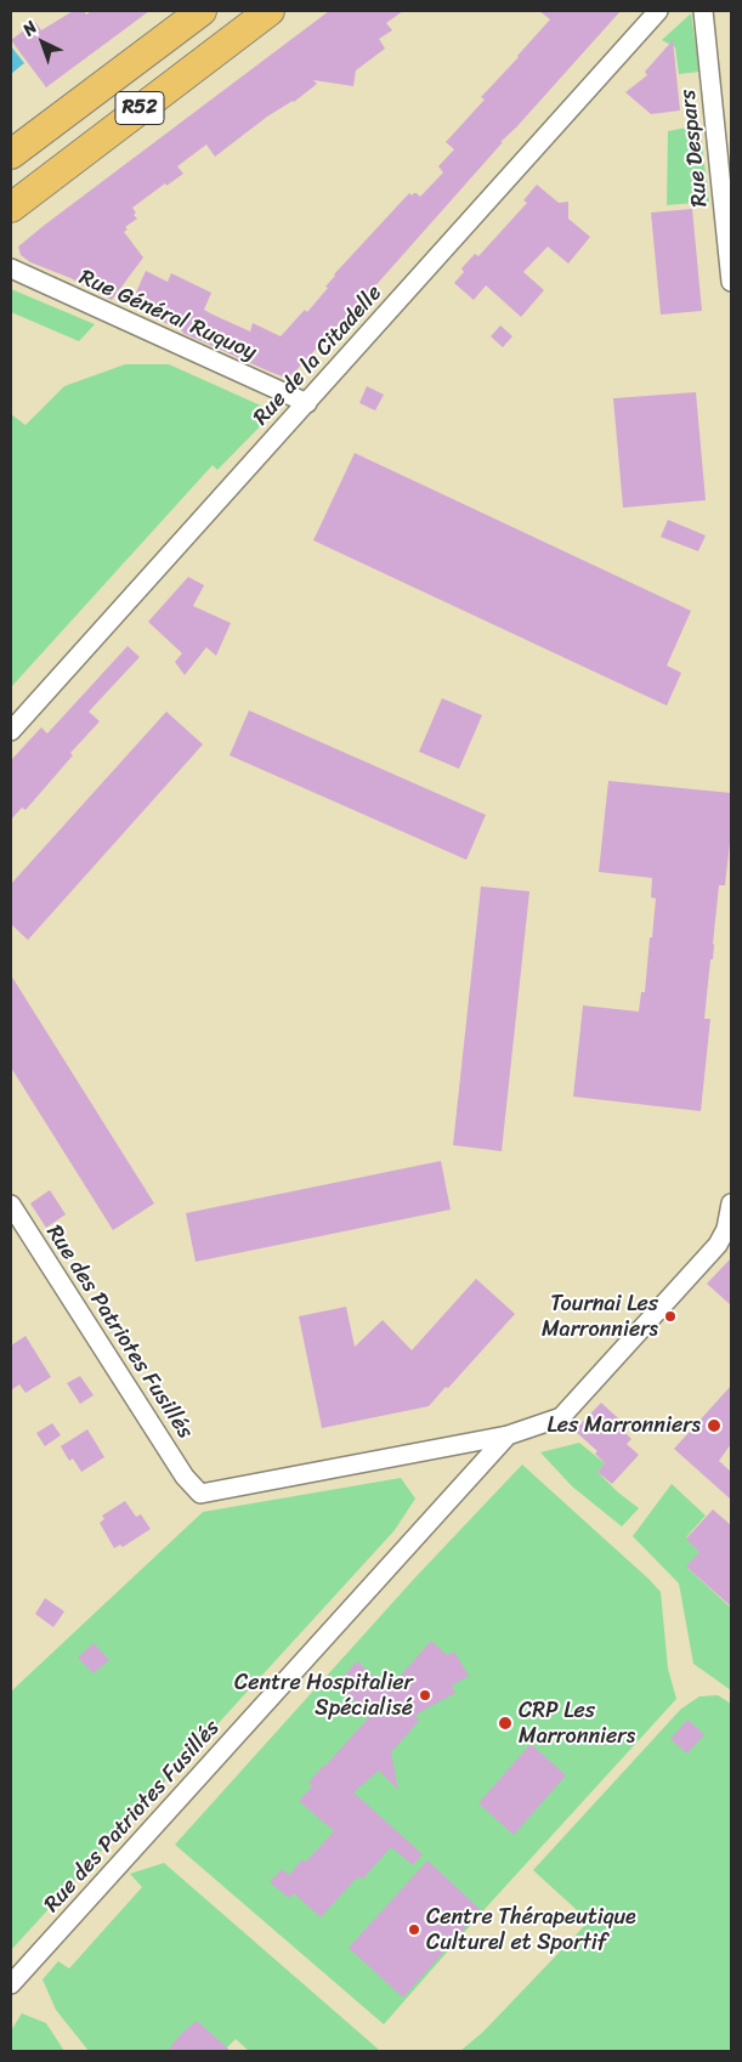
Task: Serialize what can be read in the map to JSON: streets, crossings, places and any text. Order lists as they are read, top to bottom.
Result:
{
  "streets": {
    "main road": ["R52"],
    "street": [
      "Rue Despars",
      "Rue Général Ruquoy",
      "Rue de la Citadelle",
      "Rue des Patriotes Fusillés"
    ]
  },
  "crossings": [
    ["Rue Général Ruquoy", "Rue de la Citadelle"]
  ],
  "places": [
    "Tournai Les Marronniers",
    "Les Marronniers",
    "Centre Hospitalier Spécialisé",
    "CRP Les Marronniers",
    "Centre Thérapeutique Culturel et Sportif"
  ],
  "north": "top left"
}
